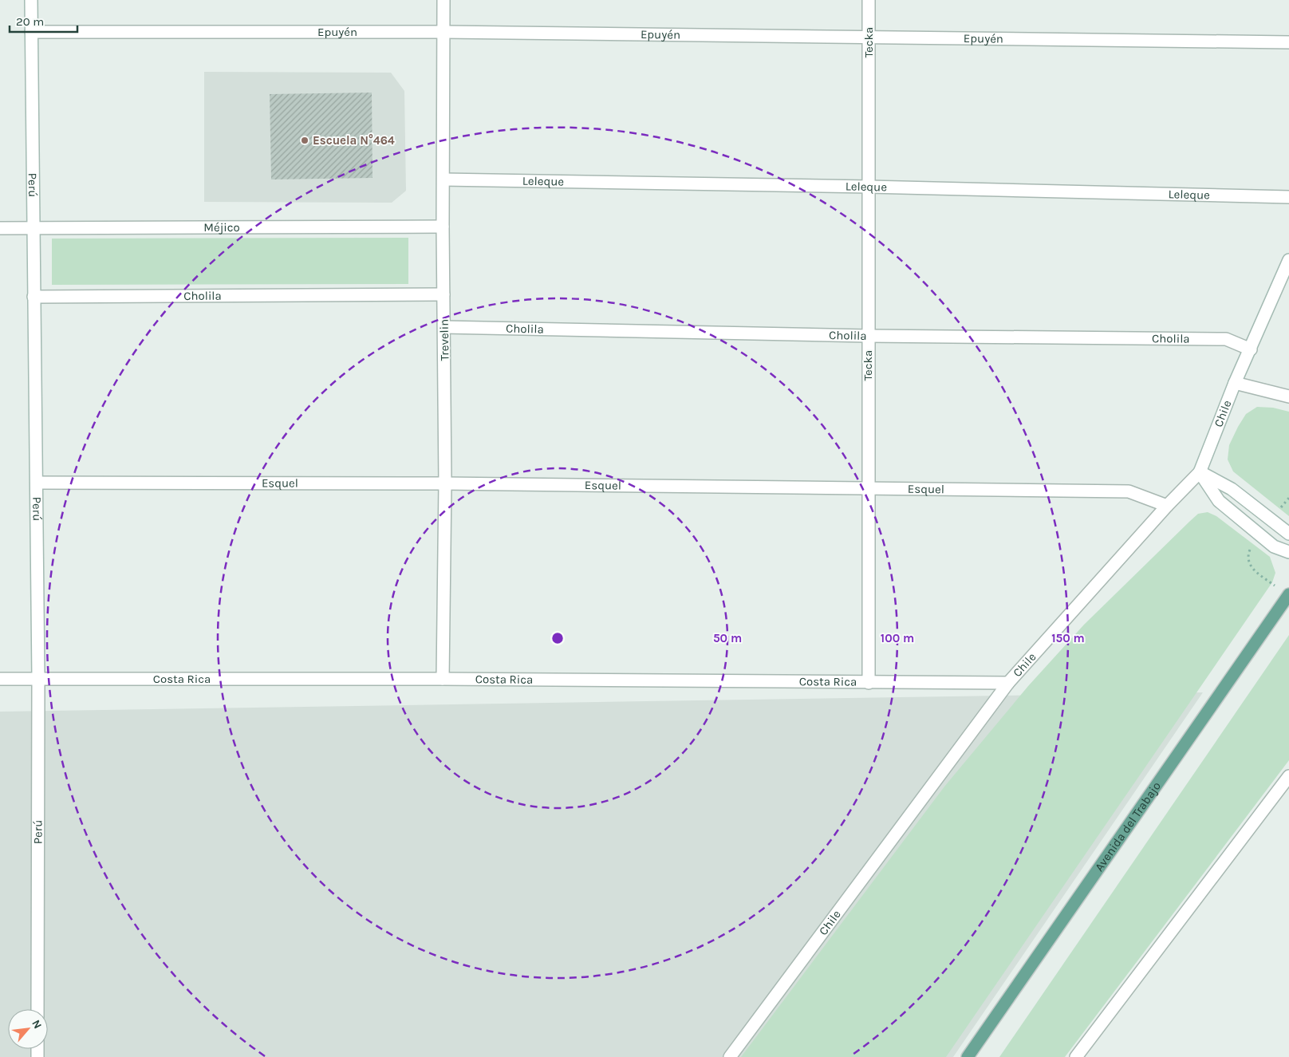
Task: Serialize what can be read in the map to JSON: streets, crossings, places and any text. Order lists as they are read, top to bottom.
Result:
{
  "streets": {
    "main road": ["Avenida del Trabajo"],
    "street": [
      "Epuyén",
      "Tecka",
      "Leleque",
      "Perú",
      "Méjico",
      "Cholila",
      "Trevelin",
      "Chile",
      "Esquel",
      "Costa Rica"
    ]
  },
  "crossings": [
    ["Epuyén", "Tecka"],
    ["Epuyén", "Perú"],
    ["Epuyén", "Trevelin"],
    ["Tecka", "Leleque"],
    ["Tecka", "Cholila"],
    ["Tecka", "Esquel"],
    ["Tecka", "Costa Rica"],
    ["Leleque", "Trevelin"],
    ["Perú", "Méjico"],
    ["Perú", "Cholila"],
    ["Perú", "Esquel"],
    ["Perú", "Costa Rica"],
    ["Méjico", "Trevelin"],
    ["Cholila", "Trevelin"],
    ["Cholila", "Chile"],
    ["Trevelin", "Esquel"],
    ["Trevelin", "Costa Rica"],
    ["Chile", "Esquel"],
    ["Chile", "Costa Rica"]
  ],
  "places": ["Escuela N°464"],
  "scale_bar": "20 m",
  "north": "top right",
  "rings": ["50 m", "100 m", "150 m"]
}
